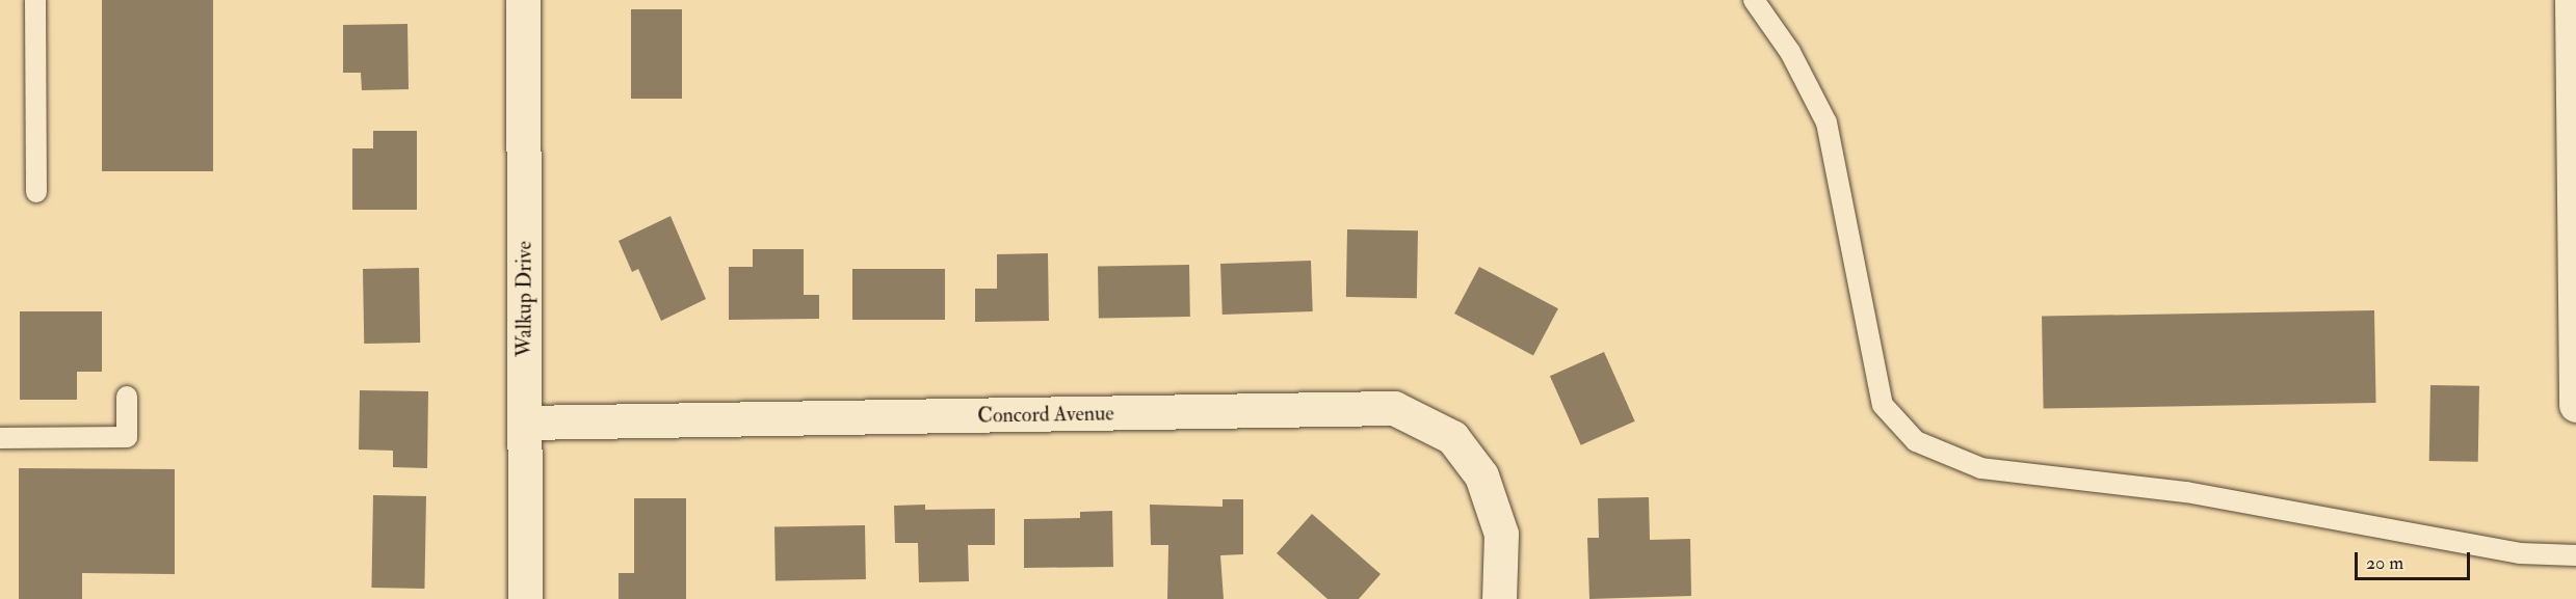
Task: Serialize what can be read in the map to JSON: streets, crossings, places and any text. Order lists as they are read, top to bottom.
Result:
{
  "streets": {
    "street": ["Walkup Drive", "Concord Avenue"]
  },
  "crossings": [
    ["Walkup Drive", "Concord Avenue"]
  ],
  "scale_bar": "20 m"
}
